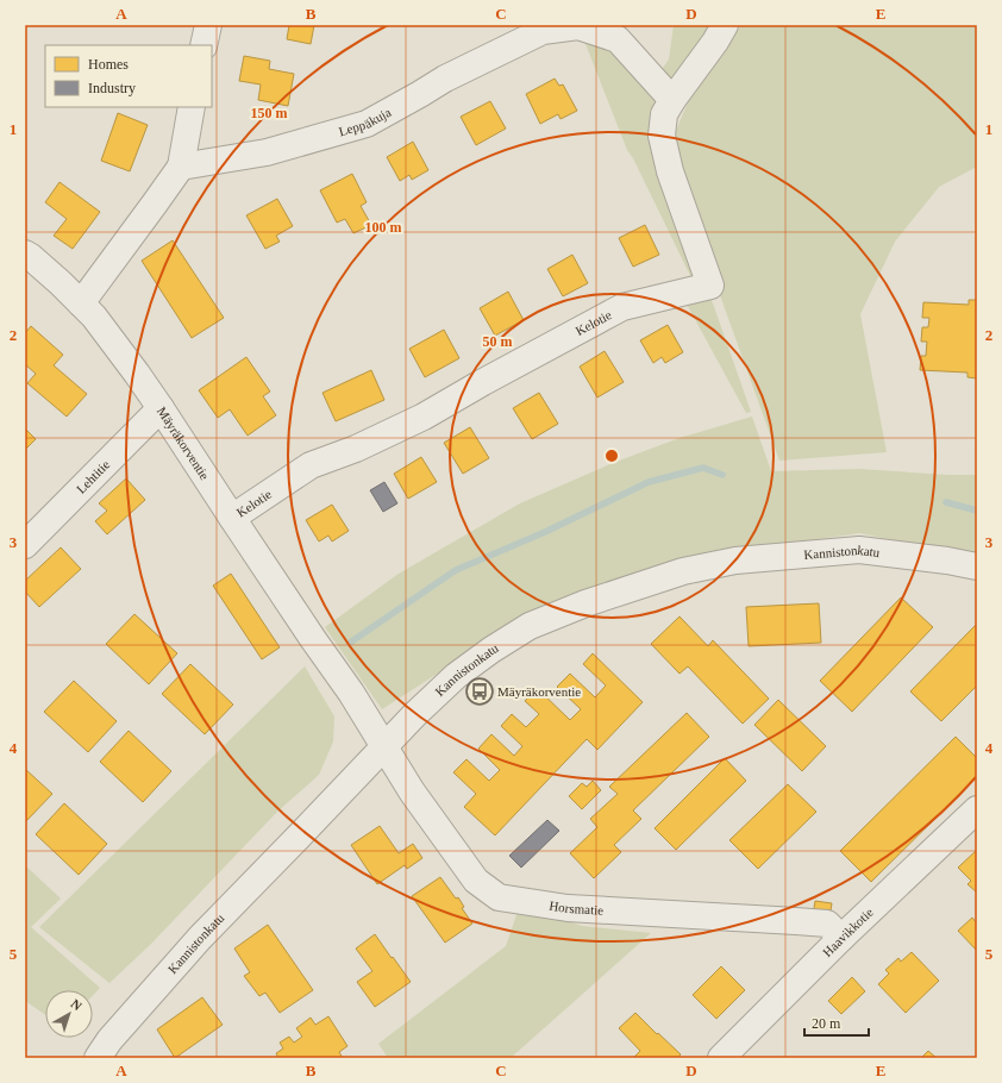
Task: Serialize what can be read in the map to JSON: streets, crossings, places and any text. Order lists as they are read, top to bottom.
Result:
{
  "streets": {
    "street": [
      "Leppäkuja",
      "Kelotie",
      "Mäyräkorventie",
      "Lehtitie",
      "Kannistonkatu",
      "Horsmatie",
      "Haavikkotie"
    ]
  },
  "crossings": [
    ["Leppäkuja", "Kelotie"],
    ["Kelotie", "Mäyräkorventie"],
    ["Mäyräkorventie", "Lehtitie"],
    ["Mäyräkorventie", "Kannistonkatu"],
    ["Mäyräkorventie", "Horsmatie"],
    ["Kannistonkatu", "Horsmatie"],
    ["Horsmatie", "Haavikkotie"]
  ],
  "places": {
    "bus stop": ["Mäyräkorventie"]
  },
  "legend": ["Homes", "Industry"],
  "scale_bar": "20 m",
  "north": "top right",
  "grid": {
    "columns": [
      "A",
      "B",
      "C",
      "D",
      "E"
    ],
    "rows": [
      "1",
      "2",
      "3",
      "4",
      "5"
    ]
  },
  "rings": ["150 m", "100 m", "50 m"]
}
